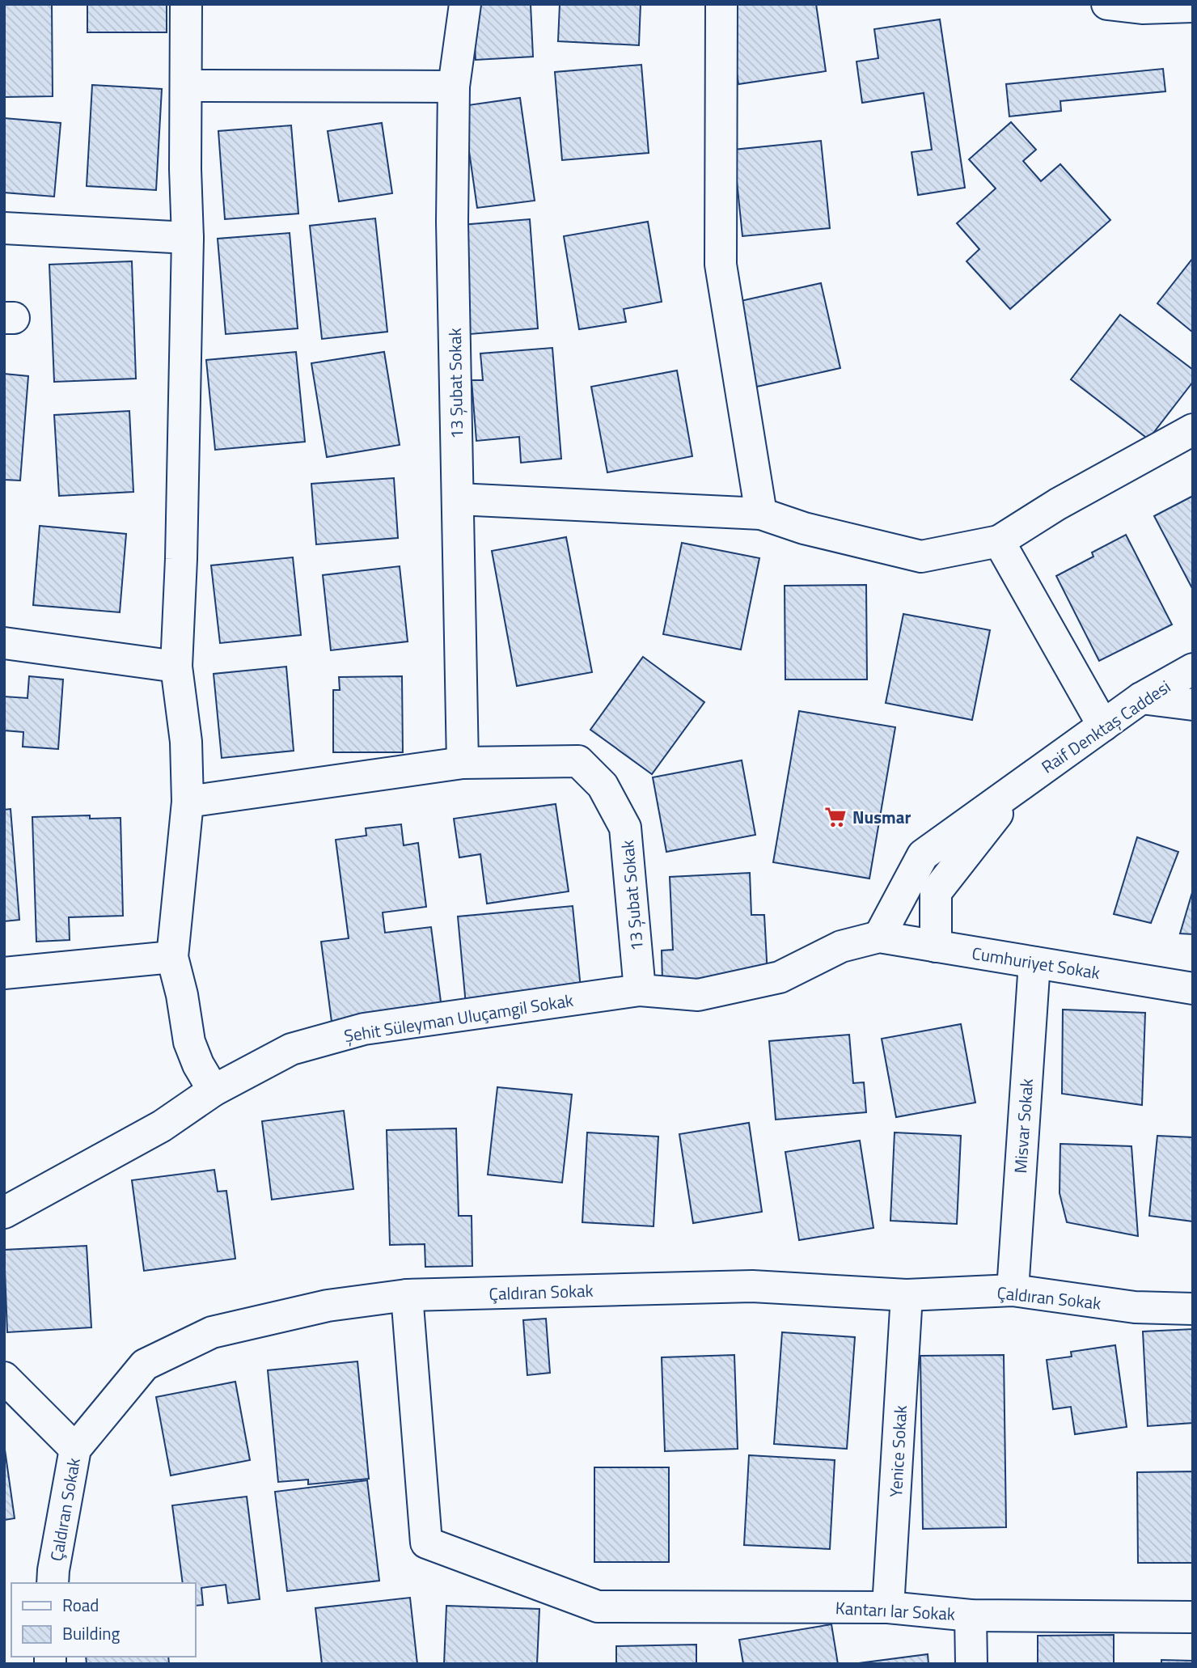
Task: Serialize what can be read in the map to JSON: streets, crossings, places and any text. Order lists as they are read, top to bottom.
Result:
{
  "streets": {
    "street": [
      "13 Şubat Sokak",
      "Raif Denktaş Caddesi",
      "Cumhuriyet Sokak",
      "Şehit Süleyman Uluçamgil Sokak",
      "Misvar Sokak",
      "Çaldıran Sokak",
      "Yenice Sokak",
      "Kantarı lar Sokak"
    ]
  },
  "crossings": [
    ["13 Şubat Sokak", "Şehit Süleyman Uluçamgil Sokak"],
    ["Raif Denktaş Caddesi", "Cumhuriyet Sokak"],
    ["Raif Denktaş Caddesi", "Şehit Süleyman Uluçamgil Sokak"],
    ["Cumhuriyet Sokak", "Şehit Süleyman Uluçamgil Sokak"],
    ["Cumhuriyet Sokak", "Misvar Sokak"],
    ["Misvar Sokak", "Çaldıran Sokak"],
    ["Çaldıran Sokak", "Yenice Sokak"],
    ["Çaldıran Sokak", "Kantarı lar Sokak"],
    ["Yenice Sokak", "Kantarı lar Sokak"]
  ],
  "places": {
    "supermarket": ["Nusmar"]
  },
  "legend": ["Road", "Building"]
}
